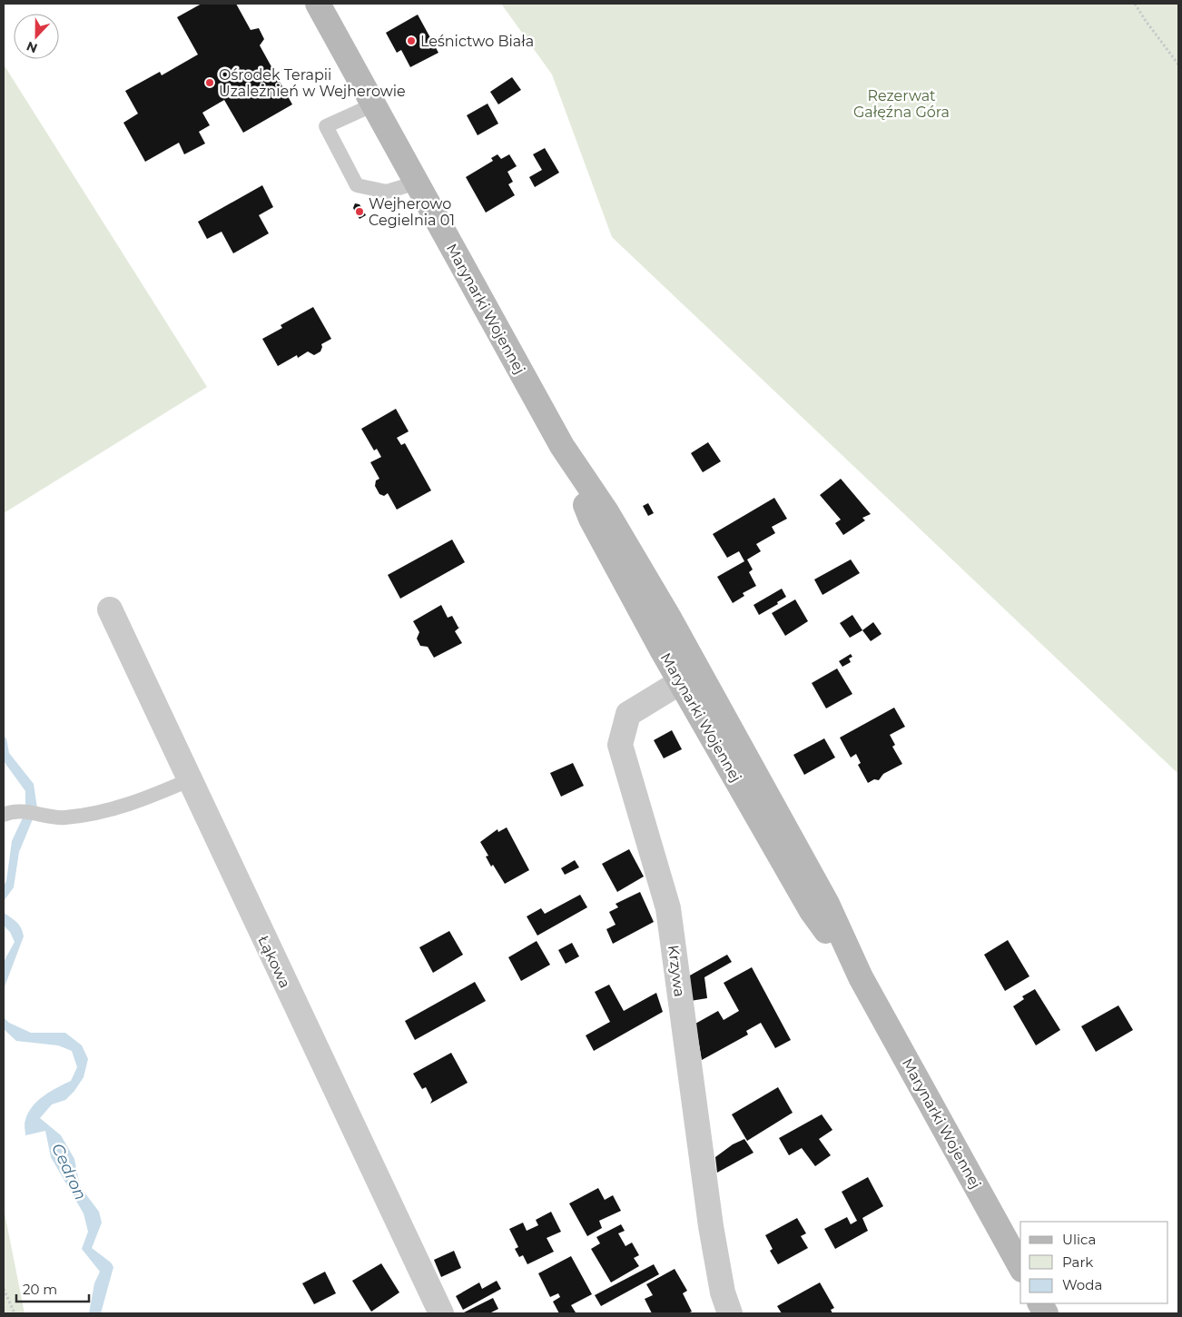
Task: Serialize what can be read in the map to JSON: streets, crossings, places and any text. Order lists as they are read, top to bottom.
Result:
{
  "streets": {
    "main road": ["Marynarki Wojennej"],
    "street": ["Łąkowa", "Krzywa"]
  },
  "crossings": [
    ["Marynarki Wojennej", "Krzywa"]
  ],
  "water": ["Cedron"],
  "parks": ["Rezerwat Gałęźna Góra"],
  "places": ["Leśnictwo Biała", "Ośrodek Terapii Uzależnień w Wejherowie", "Wejherowo Cegielnia 01"],
  "legend": ["Ulica", "Park", "Woda"],
  "scale_bar": "20 m",
  "north": "bottom"
}
